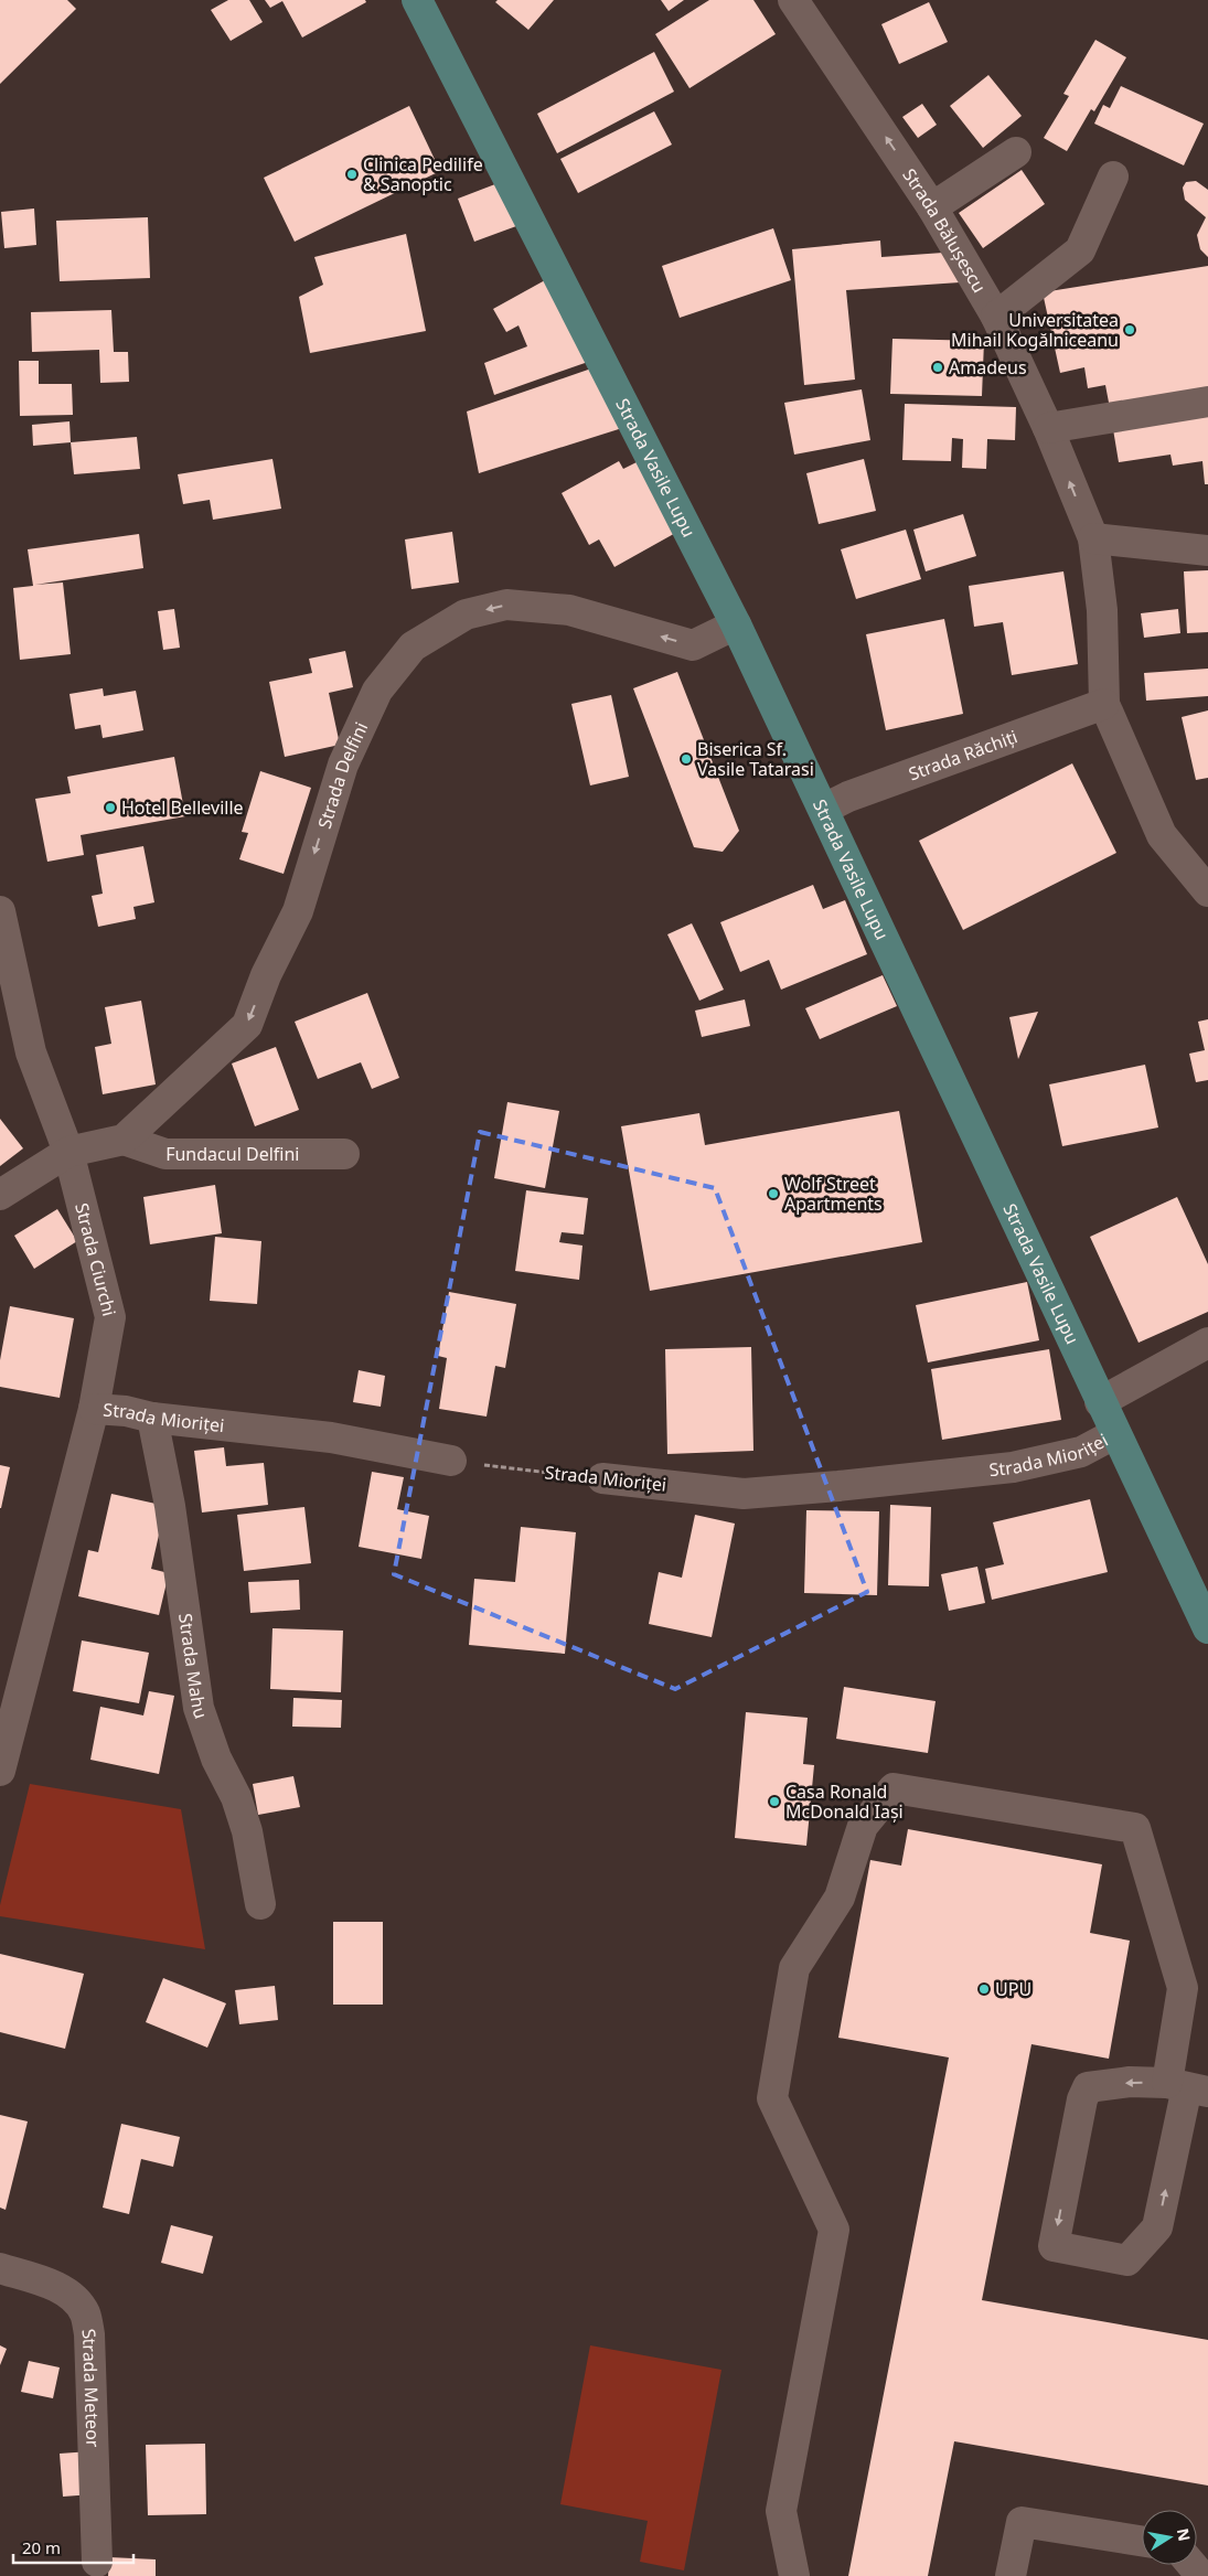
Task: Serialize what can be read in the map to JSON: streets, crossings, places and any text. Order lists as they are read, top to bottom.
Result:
{
  "streets": {
    "main road": ["Strada Vasile Lupu"],
    "street": [
      "Strada Bălușescu",
      "Strada Răchiți",
      "Strada Delfini",
      "Fundacul Delfini",
      "Strada Ciurchi",
      "Strada Mioriței",
      "Strada Mahu",
      "Strada Meteor"
    ]
  },
  "crossings": [
    ["Strada Vasile Lupu", "Strada Răchiți"],
    ["Strada Vasile Lupu", "Strada Delfini"],
    ["Strada Vasile Lupu", "Strada Mioriței"],
    ["Strada Delfini", "Fundacul Delfini"],
    ["Strada Delfini", "Strada Ciurchi"],
    ["Strada Ciurchi", "Strada Mioriței"],
    ["Strada Mioriței", "Strada Mahu"]
  ],
  "one_way": ["Strada Bălușescu", "Strada Delfini"],
  "places": [
    "Clinica Pedilife & Sanoptic",
    "Universitatea Mihail Kogălniceanu",
    "Amadeus",
    "Biserica Sf. Vasile Tatarasi",
    "Hotel Belleville",
    "Wolf Street Apartments",
    "Casa Ronald McDonald Iași",
    "UPU"
  ],
  "scale_bar": "20 m",
  "north": "right"
}
